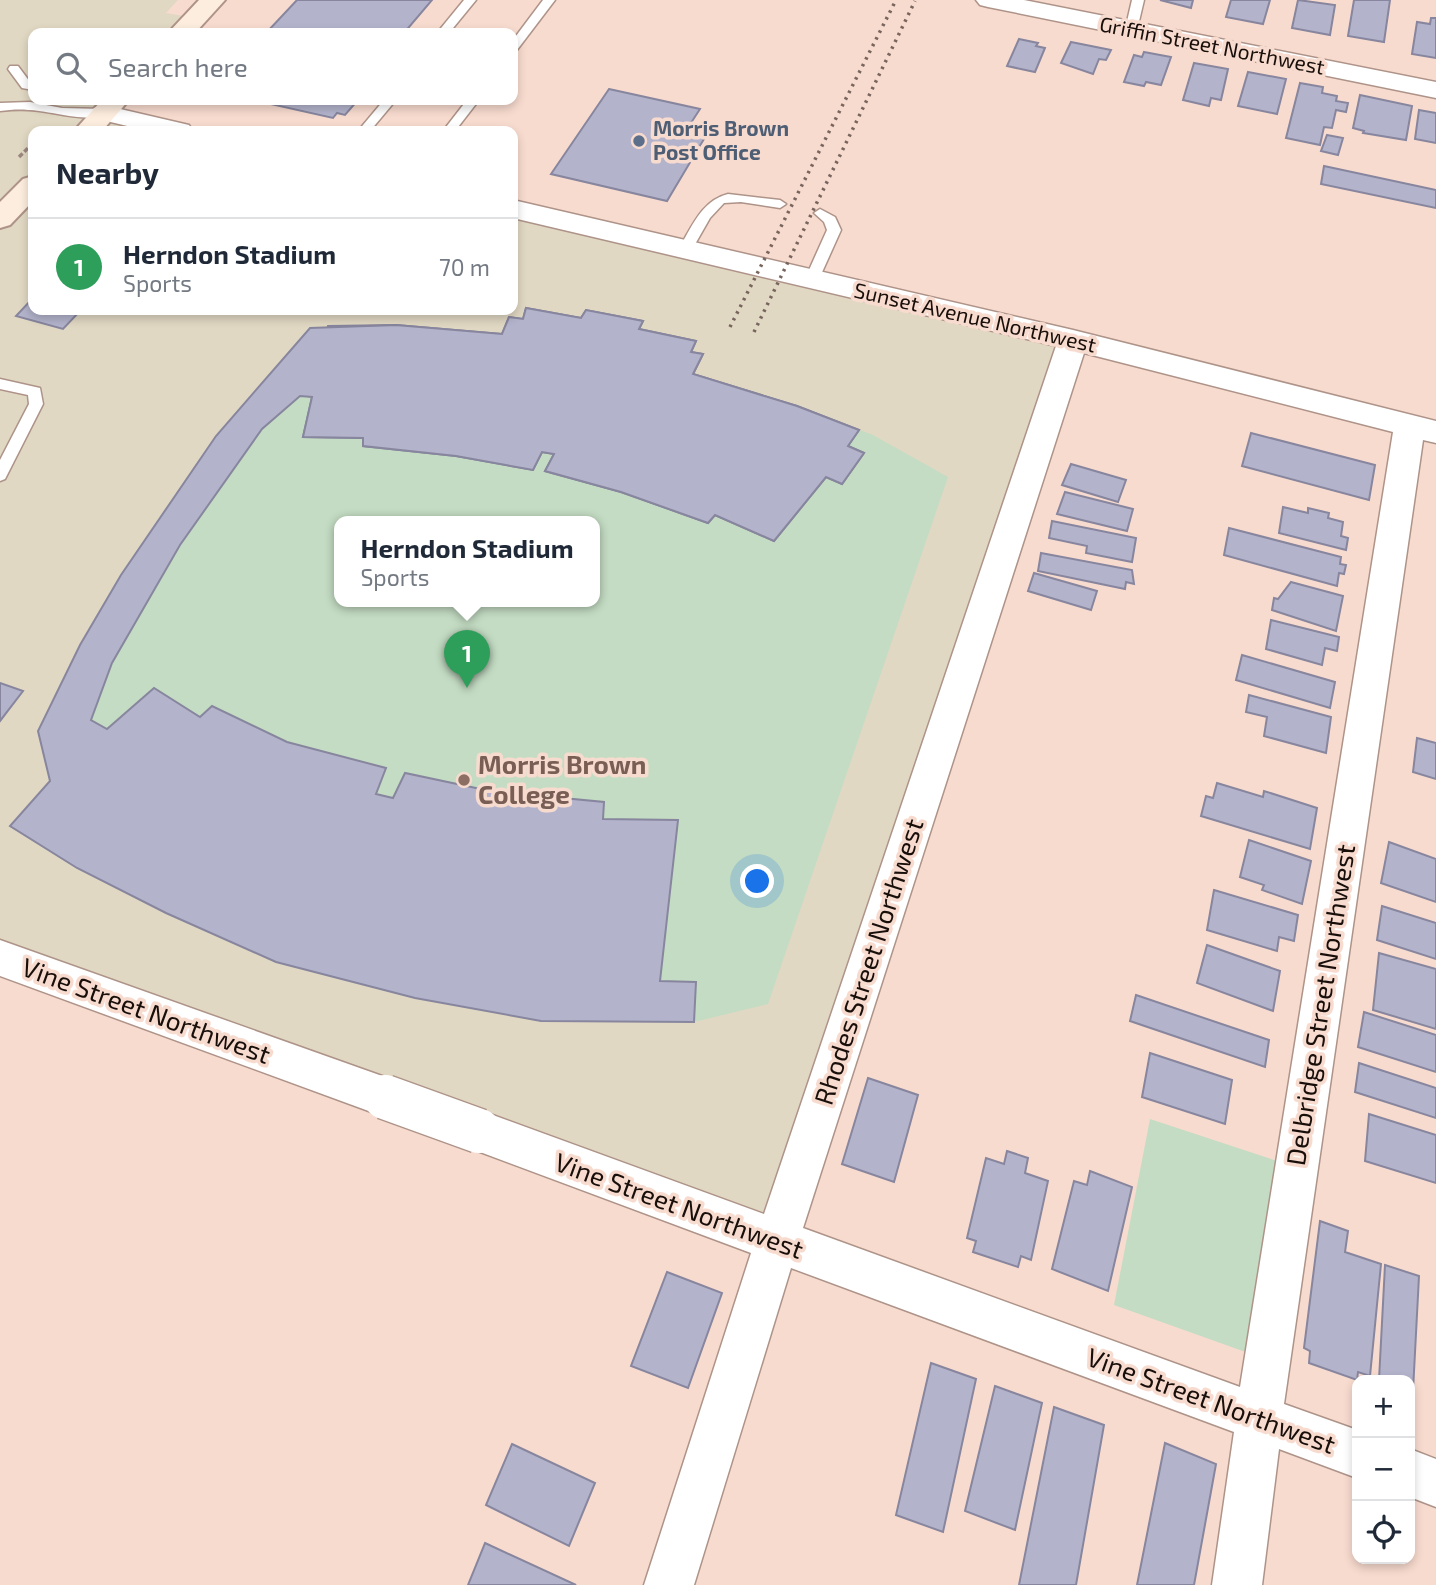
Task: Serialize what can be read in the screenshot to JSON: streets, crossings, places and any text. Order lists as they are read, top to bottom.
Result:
{
  "streets": {
    "street": [
      "Griffin Street Northwest",
      "Sunset Avenue Northwest",
      "Rhodes Street Northwest",
      "Delbridge Street Northwest",
      "Vine Street Northwest"
    ]
  },
  "crossings": [
    ["Sunset Avenue Northwest", "Rhodes Street Northwest"],
    ["Sunset Avenue Northwest", "Delbridge Street Northwest"],
    ["Rhodes Street Northwest", "Vine Street Northwest"],
    ["Delbridge Street Northwest", "Vine Street Northwest"]
  ],
  "places": ["Morris Brown Post Office", "Morris Brown College"],
  "page": {
    "search": "Search here",
    "heading": "Nearby",
    "list": [
      {
        "mark": "1",
        "name": "Herndon Stadium",
        "note": "Sports",
        "value": "70 m"
      }
    ],
    "popup": ["Herndon Stadium", "Sports"],
    "pins": "1",
    "map_buttons": ["+", "−"]
  }
}
